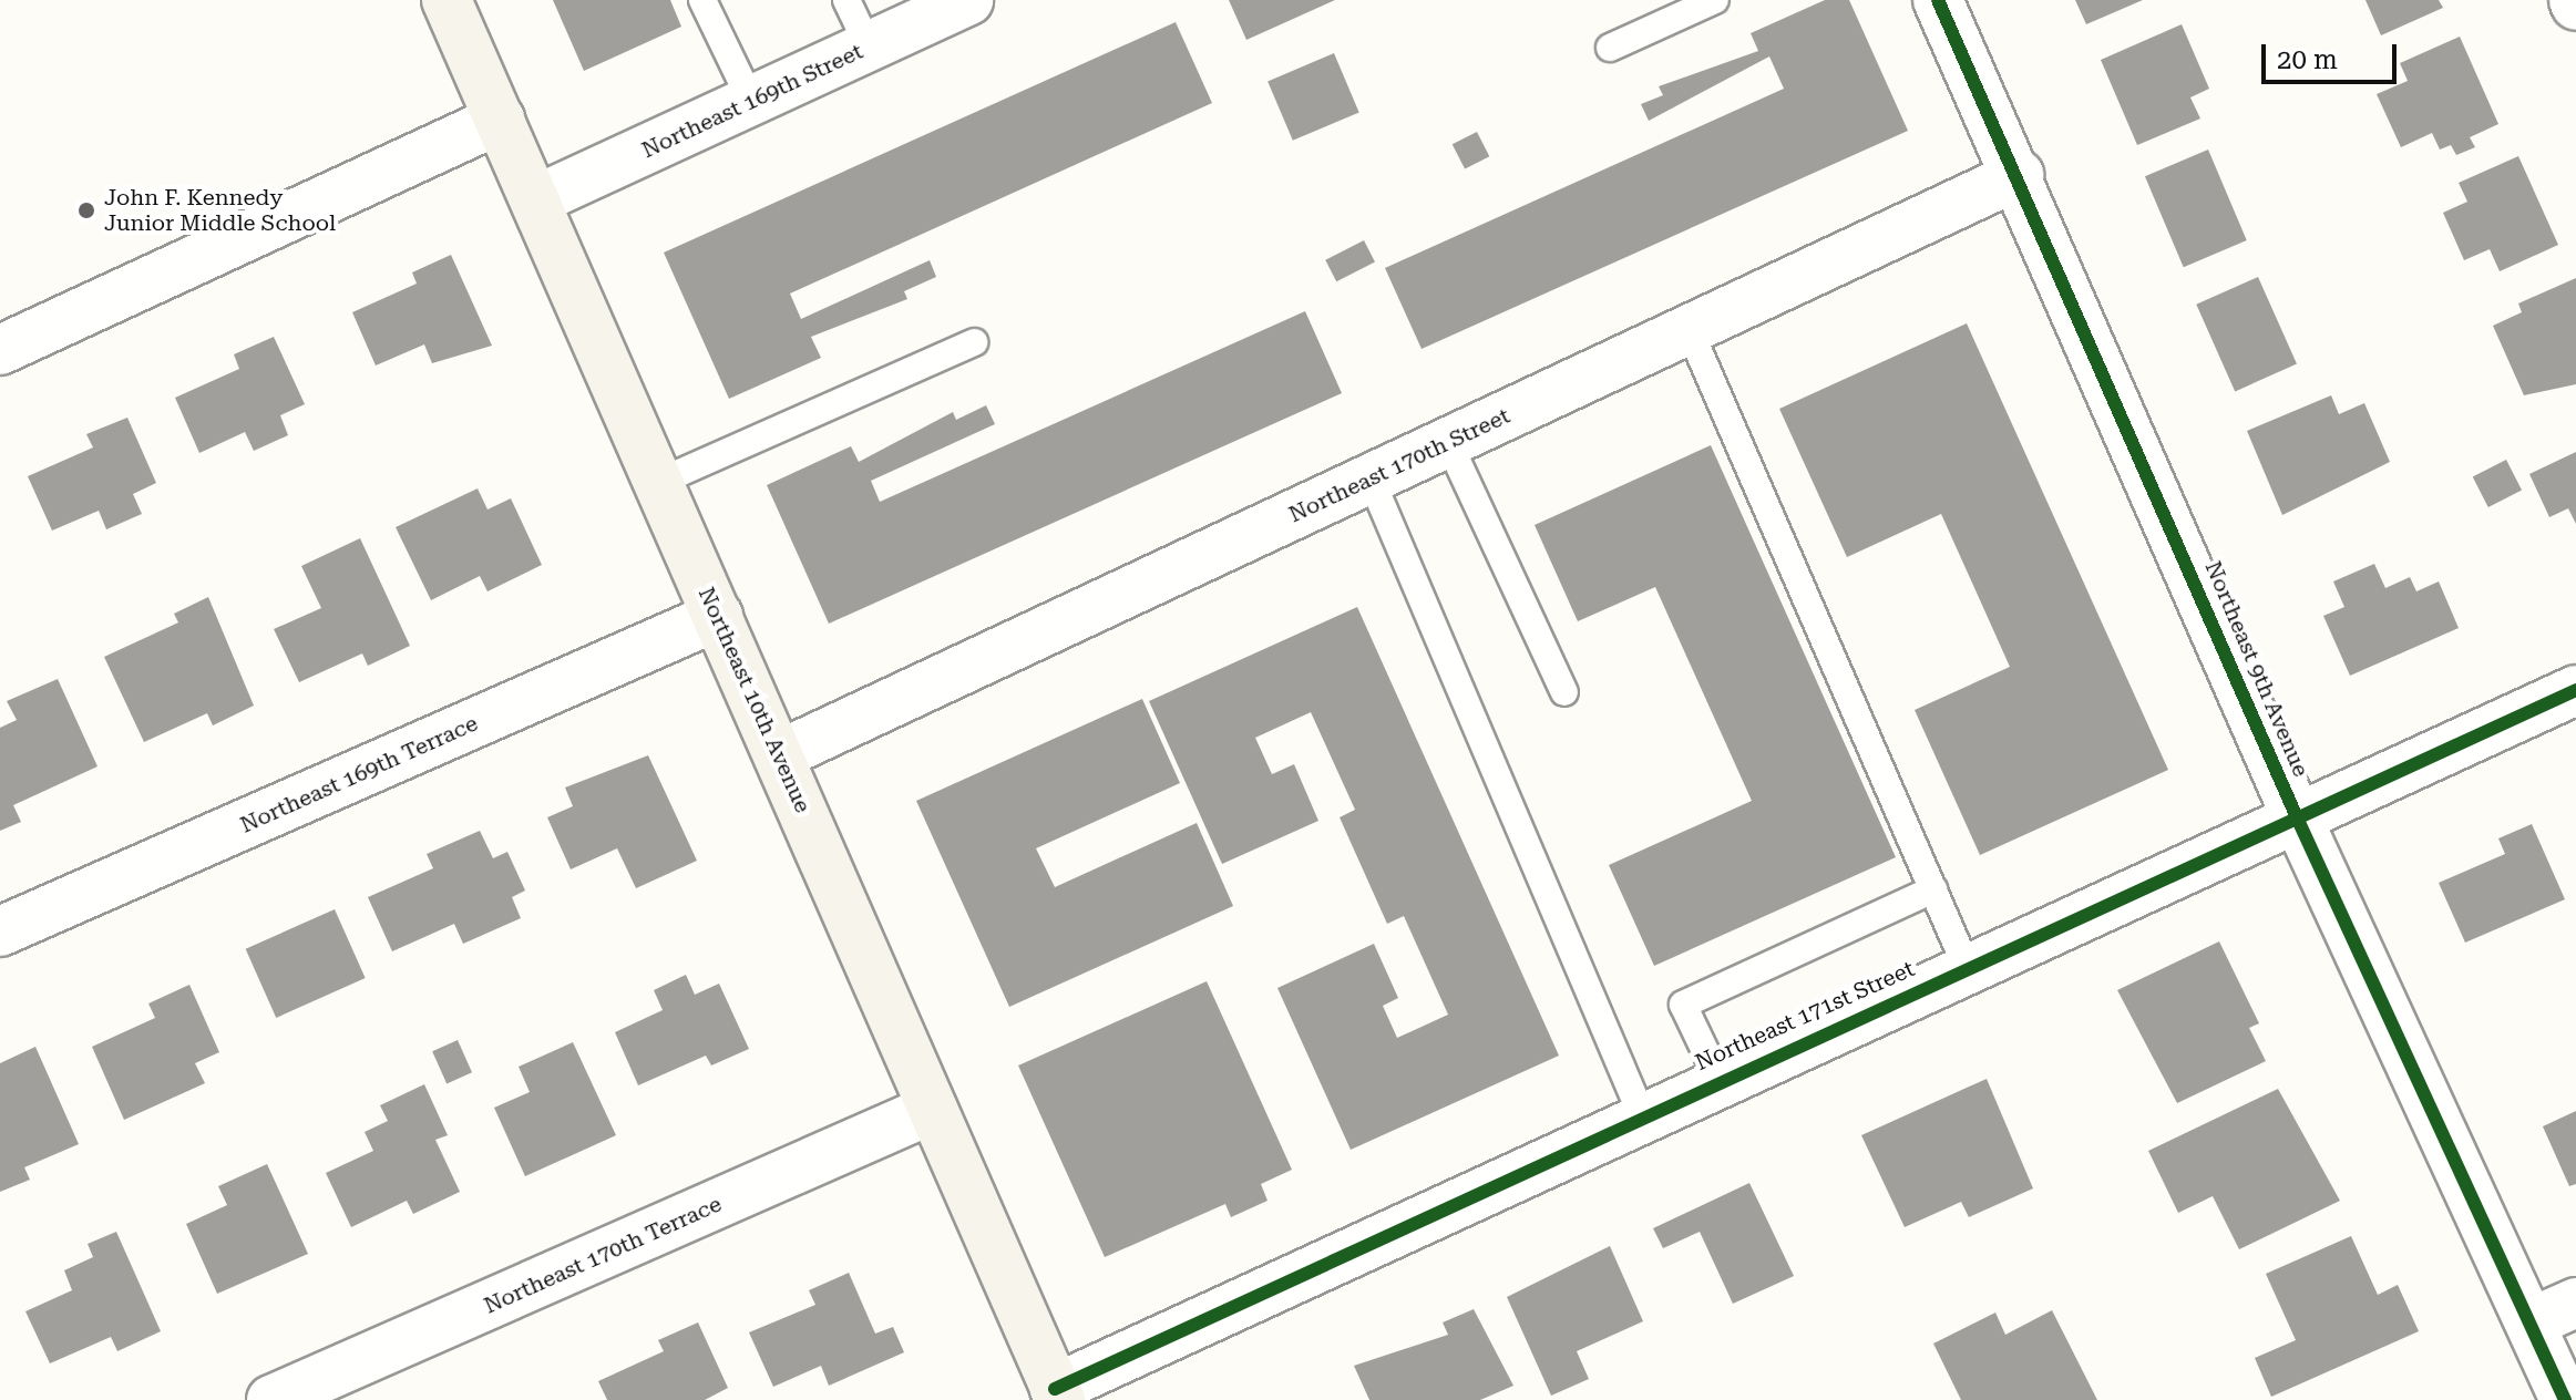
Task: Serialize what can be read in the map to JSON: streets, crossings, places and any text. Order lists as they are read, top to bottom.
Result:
{
  "streets": {
    "street": [
      "Northeast 169th Street",
      "Northeast 170th Street",
      "Northeast 9th Avenue",
      "Northeast 10th Avenue",
      "Northeast 169th Terrace",
      "Northeast 171st Street",
      "Northeast 170th Terrace"
    ]
  },
  "crossings": [
    ["Northeast 169th Street", "Northeast 10th Avenue"],
    ["Northeast 170th Street", "Northeast 9th Avenue"],
    ["Northeast 170th Street", "Northeast 10th Avenue"],
    ["Northeast 9th Avenue", "Northeast 171st Street"],
    ["Northeast 10th Avenue", "Northeast 169th Terrace"],
    ["Northeast 10th Avenue", "Northeast 171st Street"],
    ["Northeast 10th Avenue", "Northeast 170th Terrace"]
  ],
  "places": ["John F. Kennedy Junior Middle School"],
  "scale_bar": "20 m"
}
